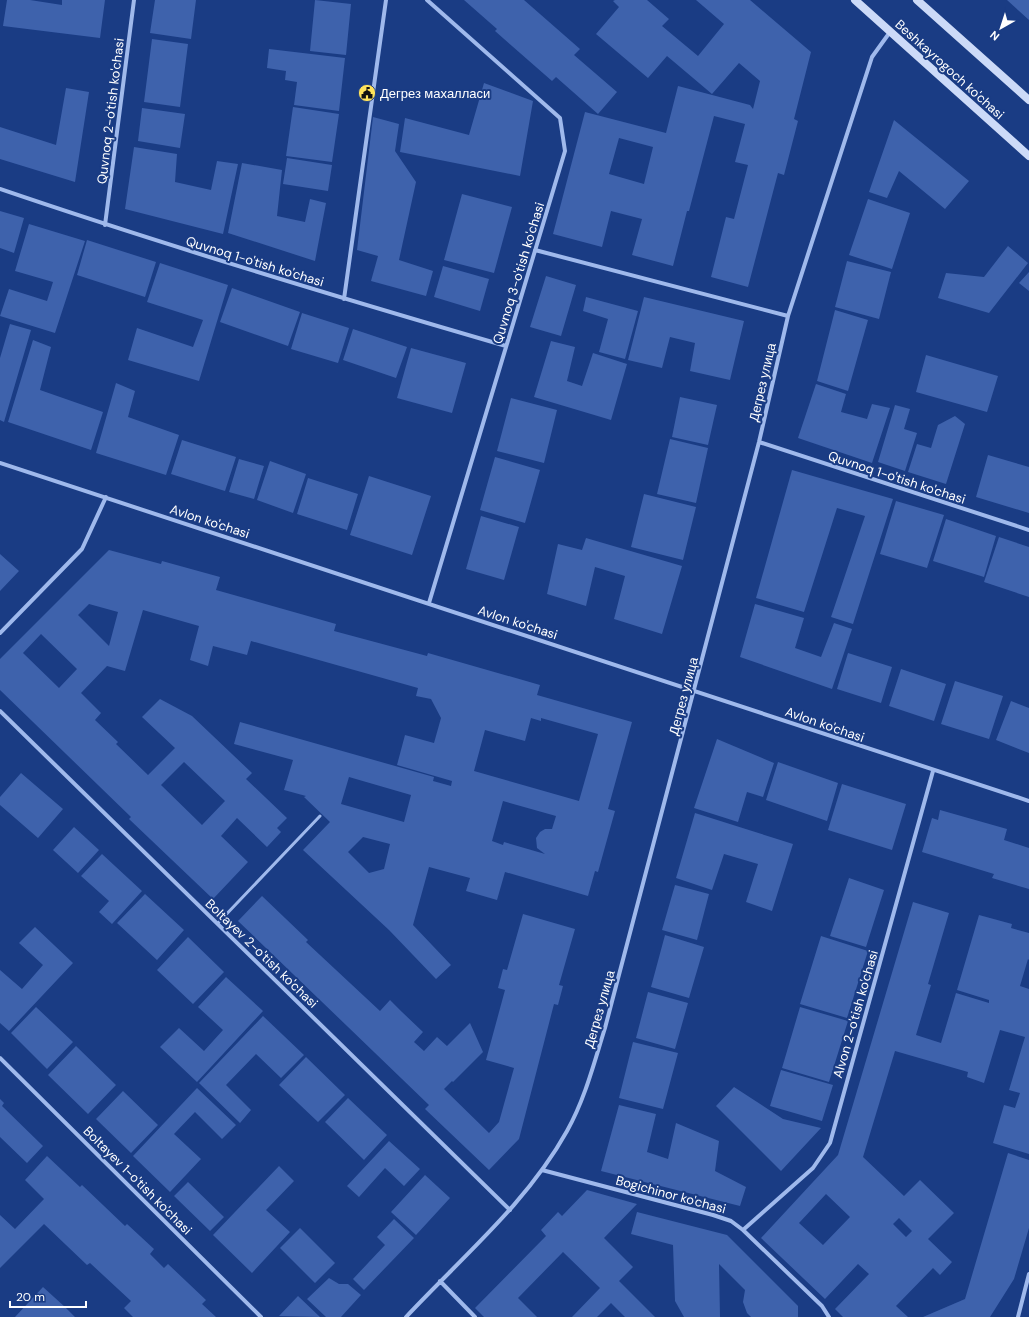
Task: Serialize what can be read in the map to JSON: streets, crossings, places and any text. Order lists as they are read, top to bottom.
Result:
{
  "streets": {
    "main road": ["Beshkayrogoch ko'chasi"],
    "street": [
      "Quvnoq 2-o'tish ko'chasi",
      "Quvnoq 1-o'tish ko'chasi",
      "Quvnoq 3-o'tish ko'chasi",
      "Дегрез улица",
      "Avlon ko'chasi",
      "Boltayev 2-o'tish ko'chasi",
      "Alvon 2-o'tish ko'chasi",
      "Boltayev 1-o'tish ko'chasi",
      "Bogichinor ko'chasi"
    ]
  },
  "crossings": [
    ["Beshkayrogoch ko'chasi", "Дегрез улица"],
    ["Quvnoq 2-o'tish ko'chasi", "Quvnoq 1-o'tish ko'chasi"],
    ["Quvnoq 1-o'tish ko'chasi", "Quvnoq 3-o'tish ko'chasi"],
    ["Quvnoq 1-o'tish ko'chasi", "Дегрез улица"],
    ["Quvnoq 3-o'tish ko'chasi", "Avlon ko'chasi"],
    ["Дегрез улица", "Avlon ko'chasi"],
    ["Дегрез улица", "Boltayev 2-o'tish ko'chasi"],
    ["Дегрез улица", "Bogichinor ko'chasi"],
    ["Avlon ko'chasi", "Alvon 2-o'tish ko'chasi"],
    ["Alvon 2-o'tish ko'chasi", "Bogichinor ko'chasi"]
  ],
  "places": {
    "public building": ["Дегрез махалласи"]
  },
  "scale_bar": "20 m",
  "north": "bottom left"
}
